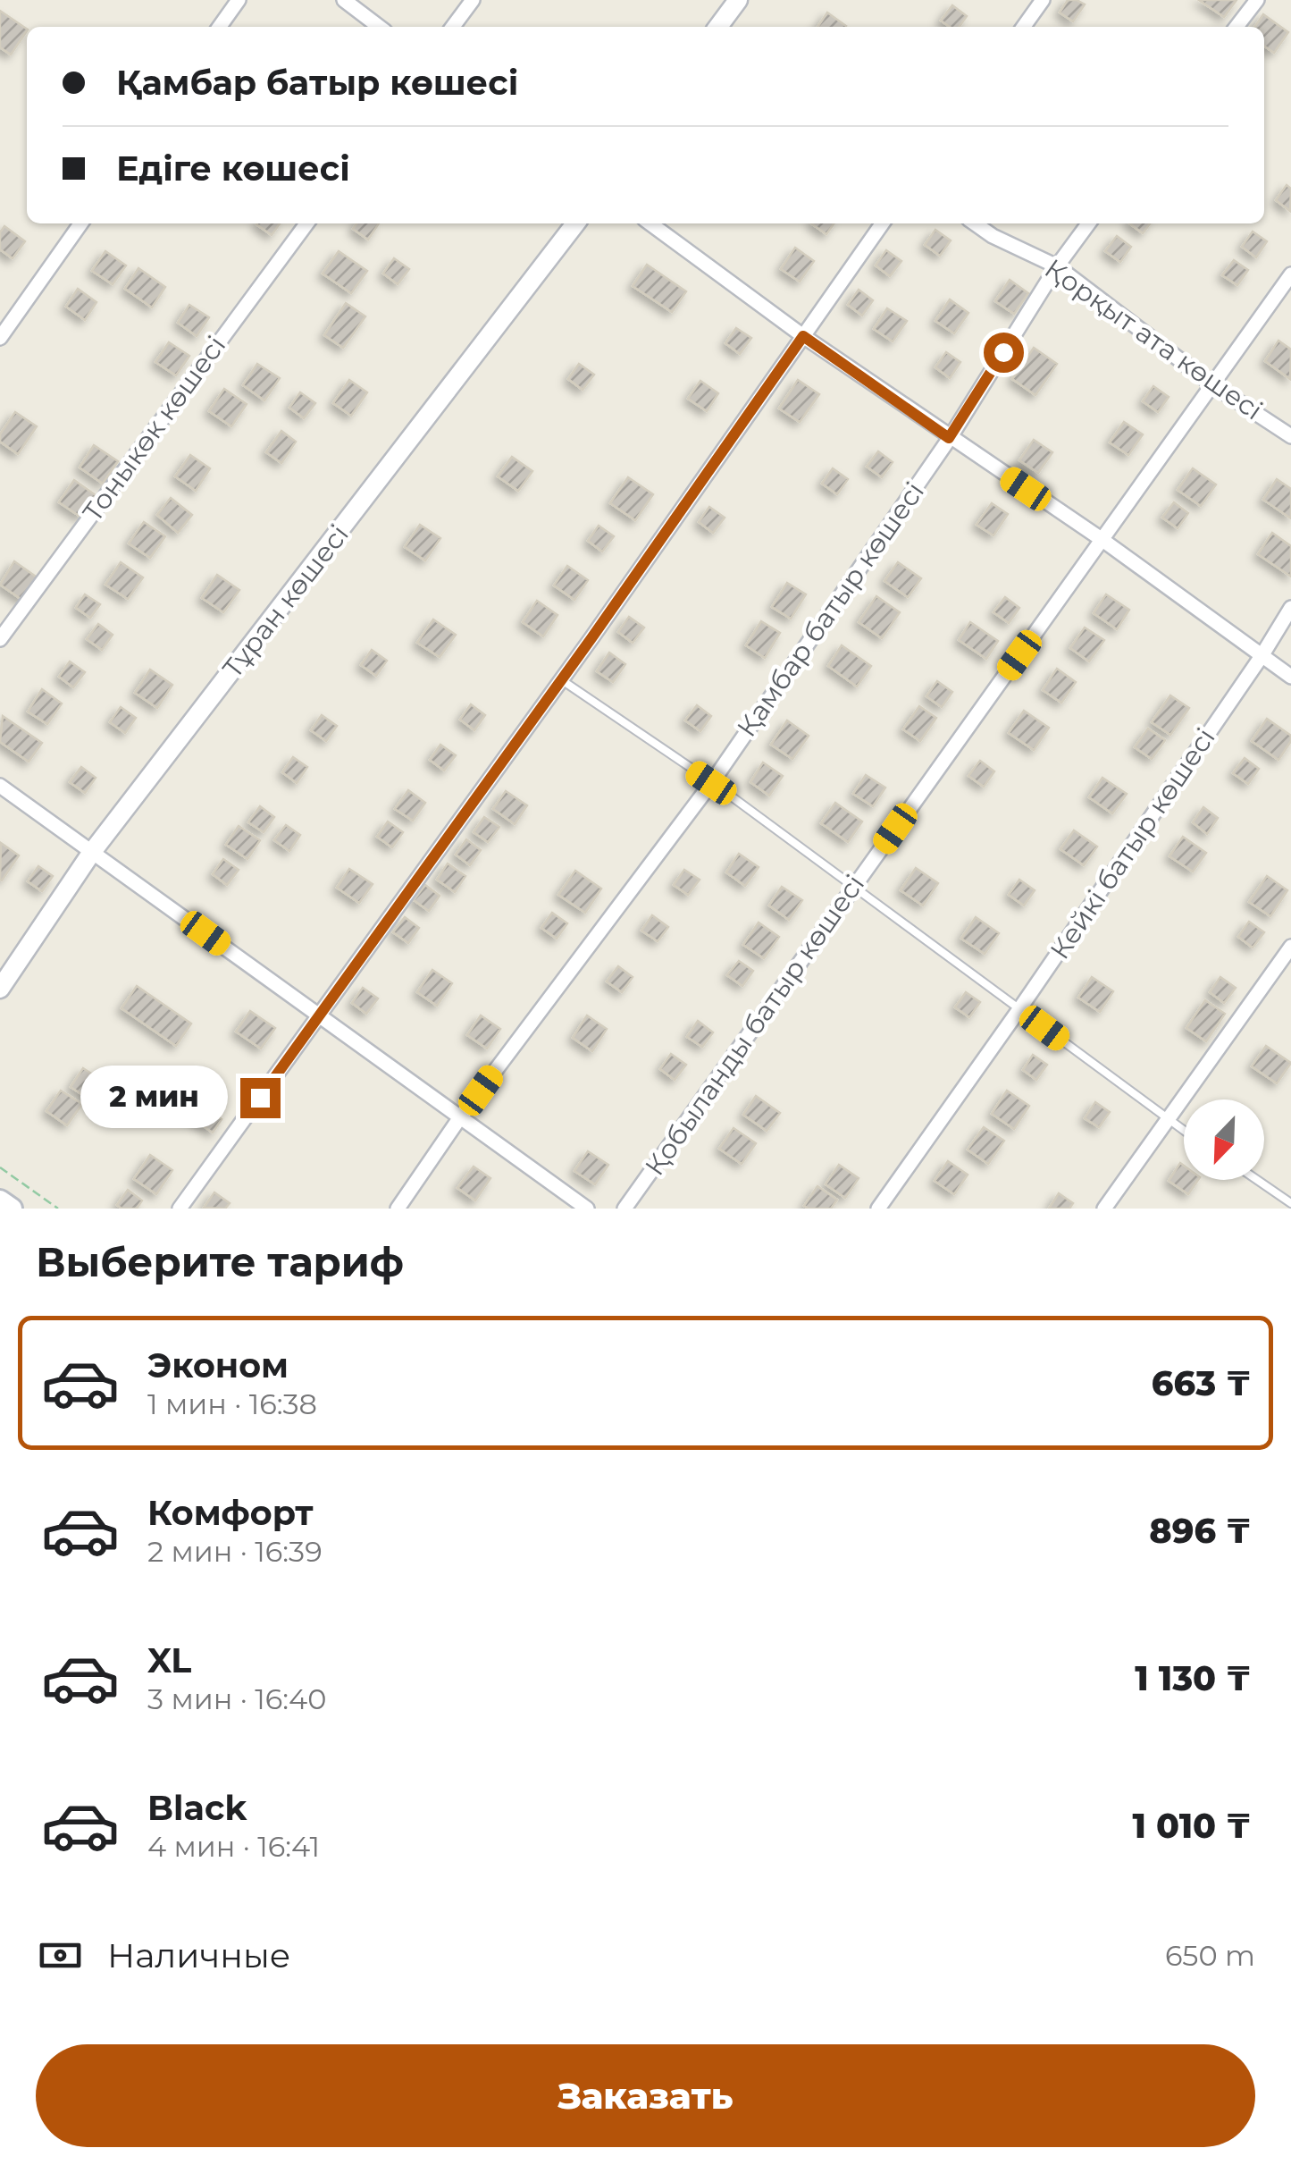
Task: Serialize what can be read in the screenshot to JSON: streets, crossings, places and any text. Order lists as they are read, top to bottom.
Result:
{
  "streets": {
    "street": [
      "Қорқыт ата көшесі",
      "Тоныкөк көшесі",
      "Тұран көшесі",
      "Қамбар батыр көшесі",
      "Кейкі батыр көшесі",
      "Қобыланды батыр көшесі"
    ]
  },
  "crossings": [
    ["Қорқыт ата көшесі", "Қамбар батыр көшесі"],
    ["Қорқыт ата көшесі", "Қобыланды батыр көшесі"]
  ],
  "north": "bottom left",
  "page": {
    "banner": ["Қамбар батыр көшесі", "Едіге көшесі"],
    "bubble": "2 мин",
    "heading": "Выберите тариф",
    "list": [
      {
        "name": "Эконом",
        "note": "1 мин · 16:38",
        "value": "663 ₸"
      },
      {
        "name": "Комфорт",
        "note": "2 мин · 16:39",
        "value": "896 ₸"
      },
      {
        "name": "XL",
        "note": "3 мин · 16:40",
        "value": "1 130 ₸"
      },
      {
        "name": "Black",
        "note": "4 мин · 16:41",
        "value": "1 010 ₸"
      }
    ],
    "pay": ["Наличные", "650 m"],
    "buttons": "Заказать"
  }
}
